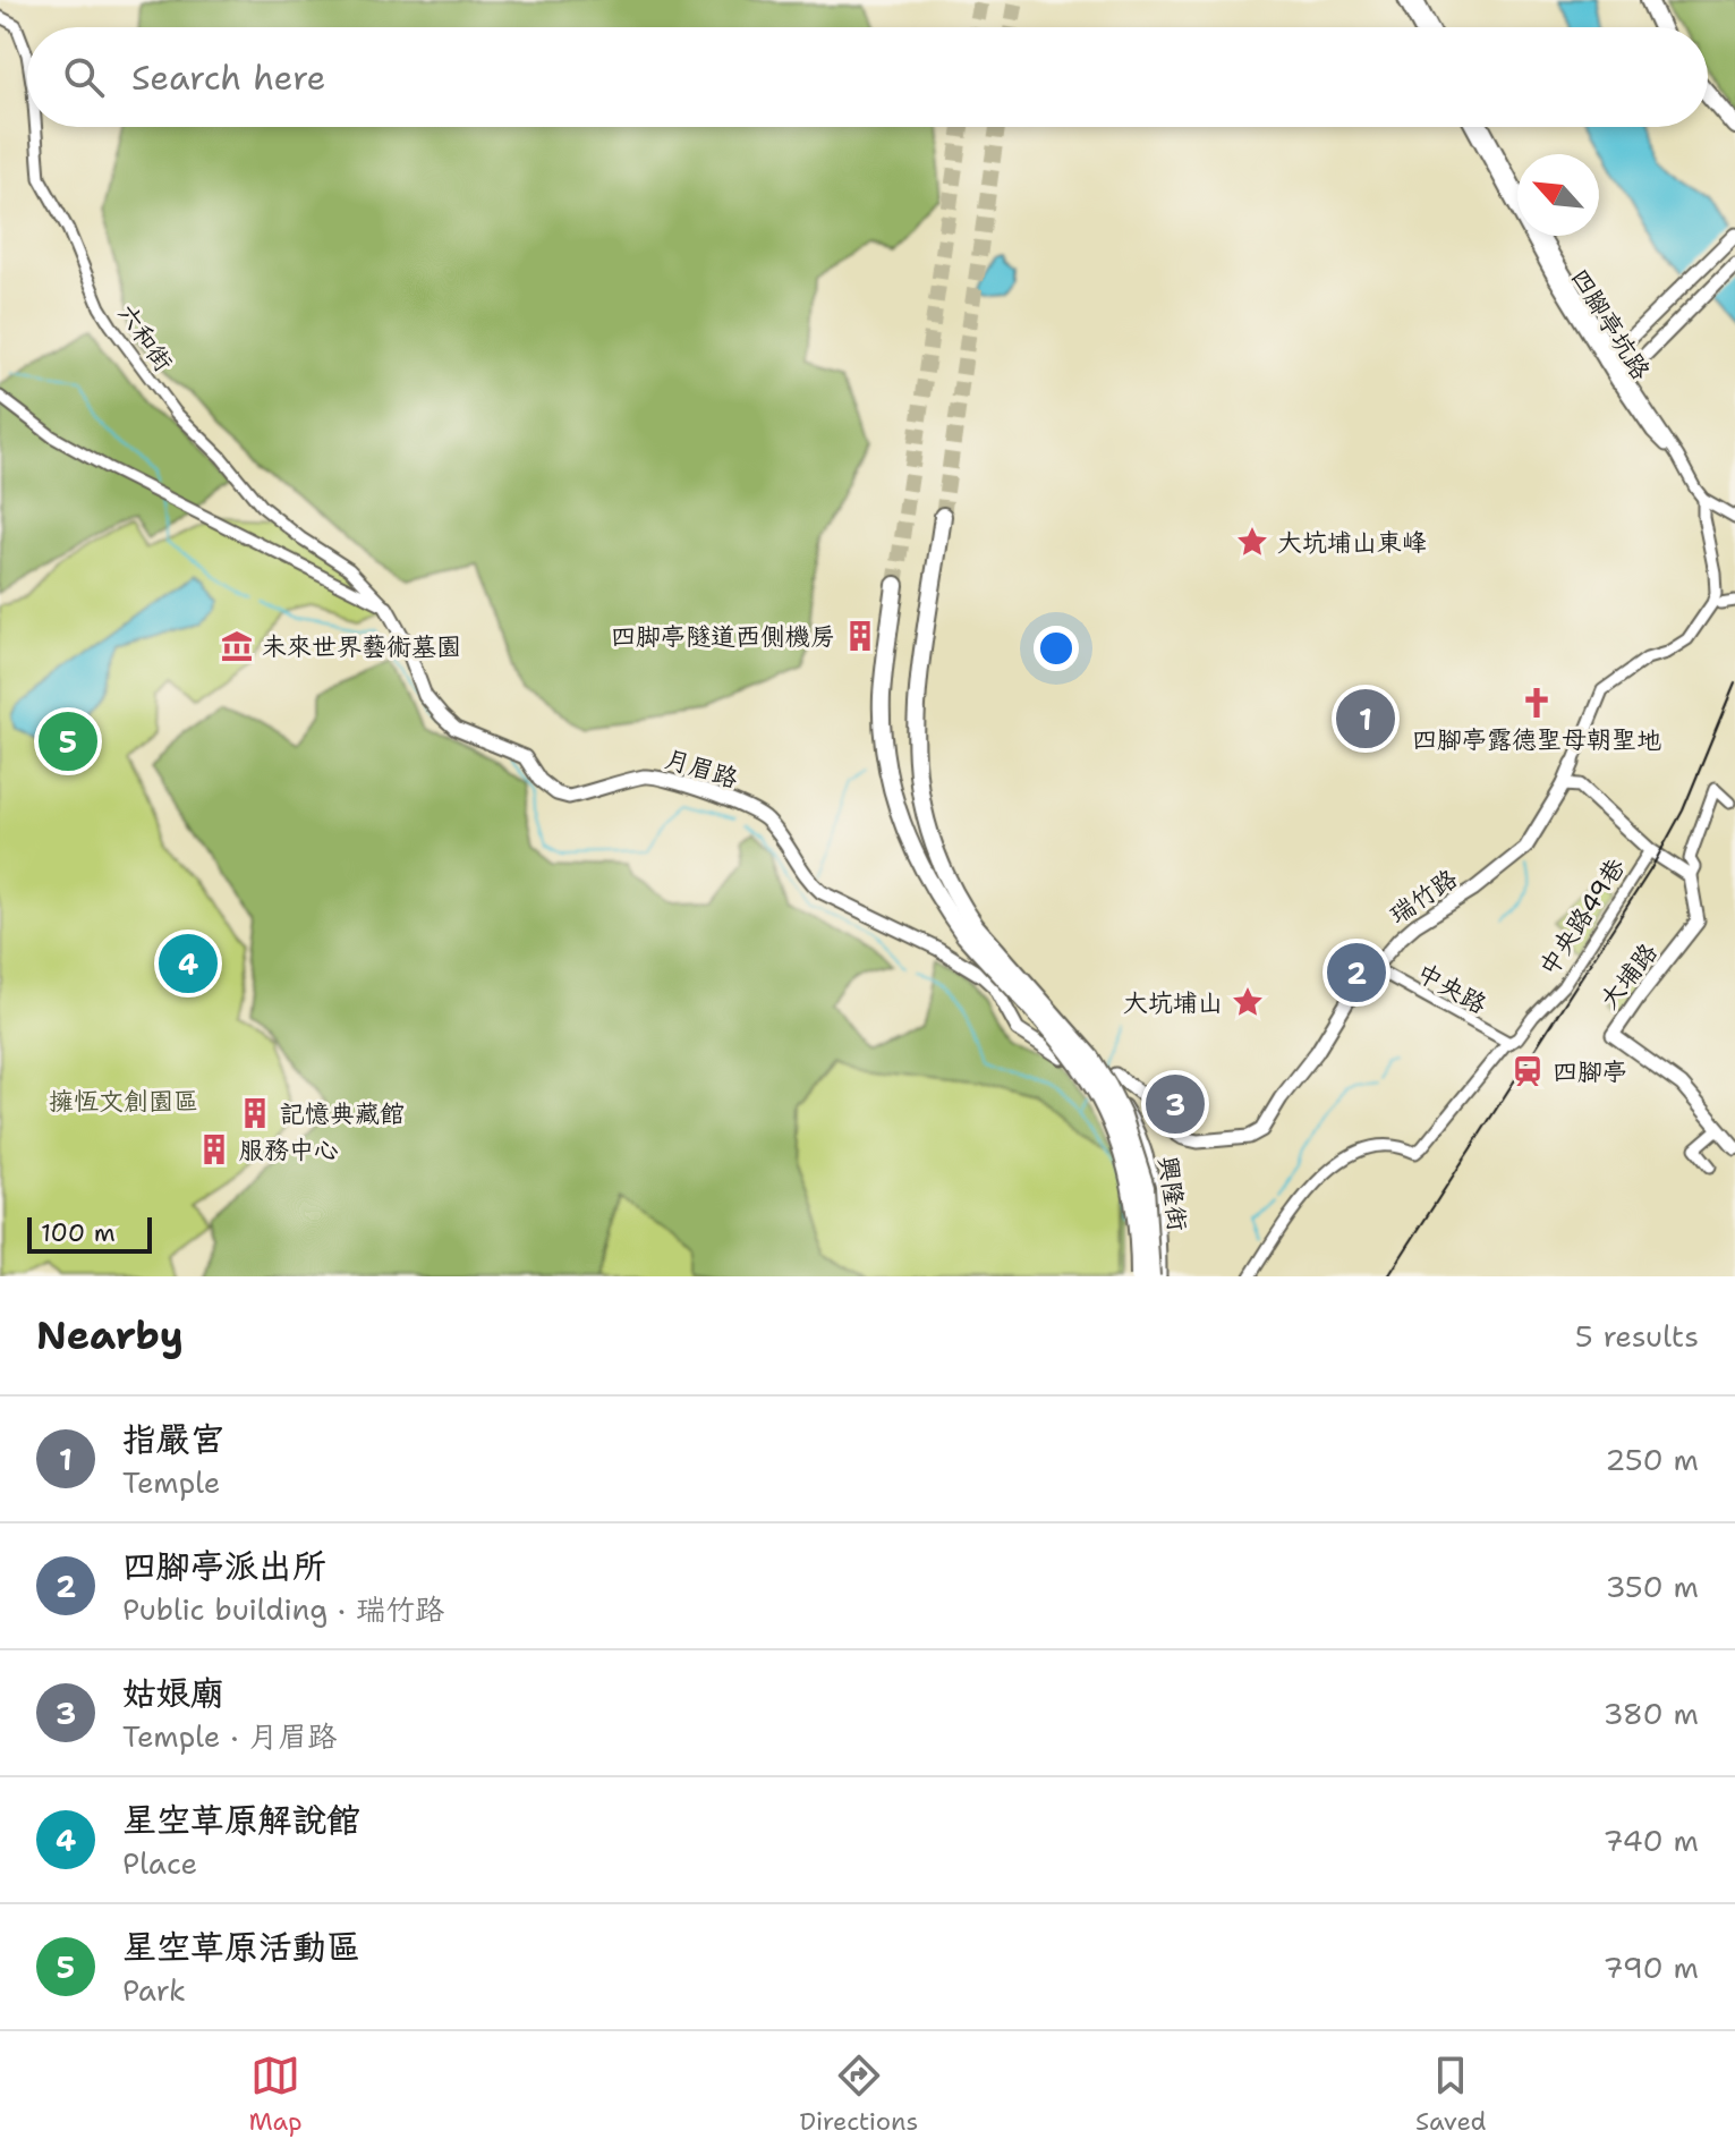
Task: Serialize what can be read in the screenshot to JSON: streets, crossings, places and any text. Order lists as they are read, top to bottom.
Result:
{
  "streets": {
    "street": [
      "四腳亭坑路",
      "六和街",
      "月眉路",
      "瑞竹路",
      "中央路49巷",
      "大埔路",
      "中央路",
      "興隆街"
    ]
  },
  "crossings": [
    ["四腳亭坑路", "瑞竹路"],
    ["六和街", "月眉路"],
    ["瑞竹路", "中央路"],
    ["瑞竹路", "興隆街"],
    ["中央路49巷", "中央路"]
  ],
  "parks": ["擁恆文創園區"],
  "places": {
    "place": ["大坑埔山東峰", "大坑埔山"],
    "building": ["四脚亭隧道西側機房", "記憶典藏館", "服務中心"],
    "museum": ["未來世界藝術墓園"],
    "church": ["四腳亭露德聖母朝聖地"],
    "station": ["四腳亭"]
  },
  "scale_bar": "100 m",
  "north": "top left",
  "page": {
    "search": "Search here",
    "pins": [
      "1",
      "5",
      "4",
      "2",
      "3"
    ],
    "scale": "100 m",
    "heading": ["Nearby", "5 results"],
    "list": [
      {
        "mark": "1",
        "name": "指嚴宮",
        "note": "Temple",
        "value": "250 m"
      },
      {
        "mark": "2",
        "name": "四腳亭派出所",
        "note": "Public building · 瑞竹路",
        "value": "350 m"
      },
      {
        "mark": "3",
        "name": "姑娘廟",
        "note": "Temple · 月眉路",
        "value": "380 m"
      },
      {
        "mark": "4",
        "name": "星空草原解說館",
        "note": "Place",
        "value": "740 m"
      },
      {
        "mark": "5",
        "name": "星空草原活動區",
        "note": "Park",
        "value": "790 m"
      }
    ],
    "nav": ["Map", "Directions", "Saved"]
  }
}
